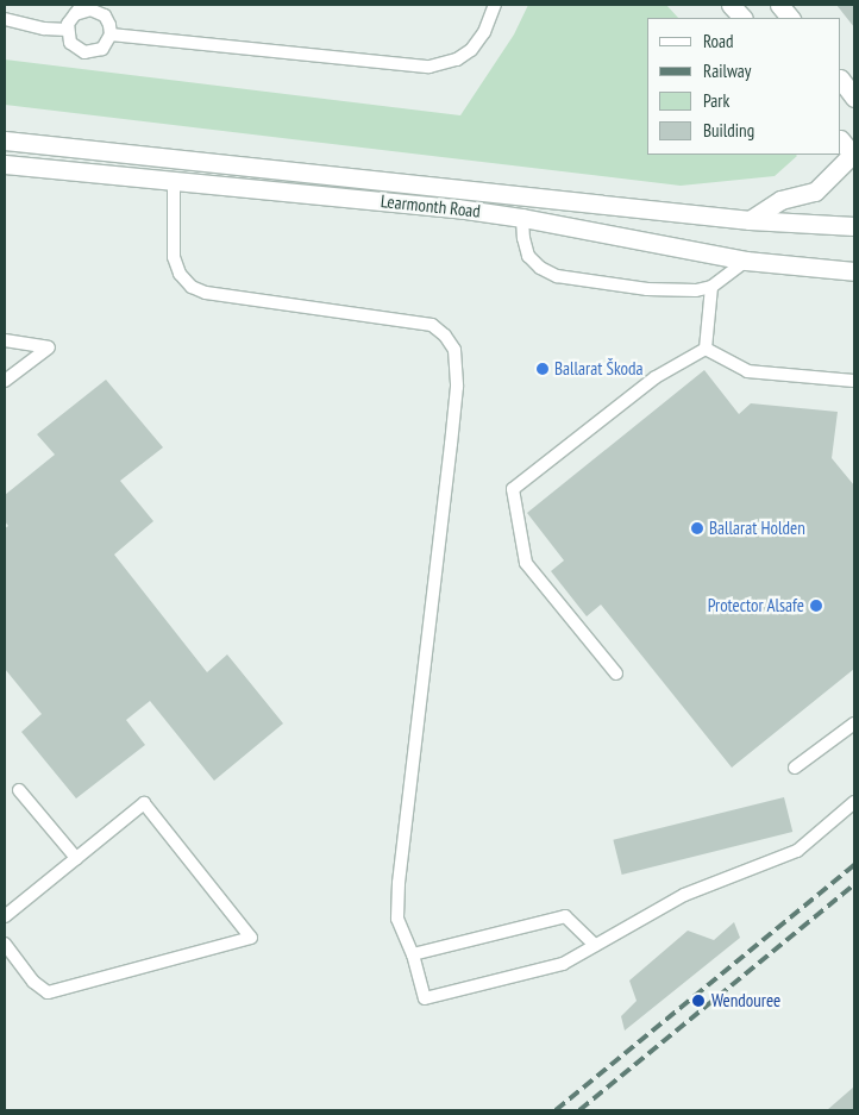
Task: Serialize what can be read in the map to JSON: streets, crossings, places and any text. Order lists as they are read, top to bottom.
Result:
{
  "streets": {
    "main road": ["Learmonth Road"]
  },
  "places": [
    "Ballarat Škoda",
    "Ballarat Holden",
    "Protector Alsafe",
    "Wendouree"
  ],
  "legend": [
    "Road",
    "Railway",
    "Park",
    "Building"
  ]
}
